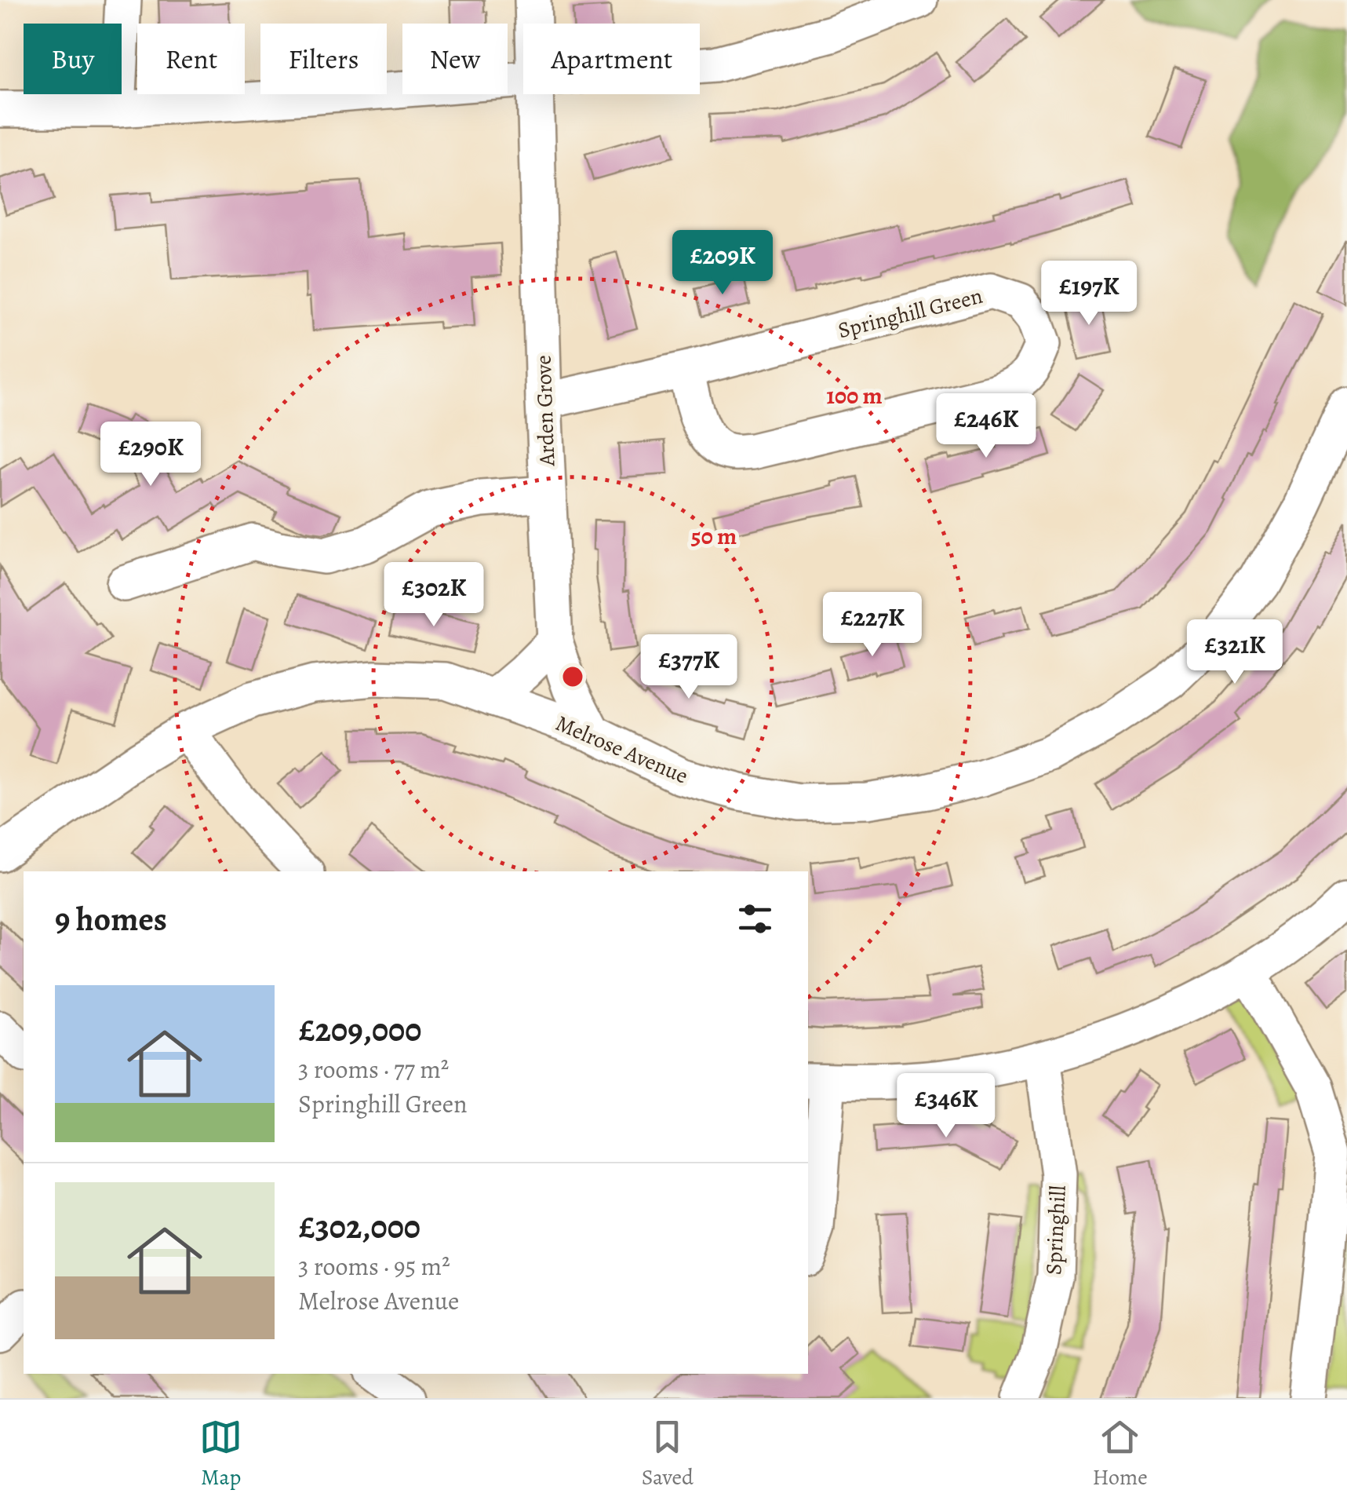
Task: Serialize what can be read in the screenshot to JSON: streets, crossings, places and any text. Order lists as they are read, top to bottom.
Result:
{
  "streets": {
    "street": [
      "Springhill Green",
      "Arden Grove",
      "Melrose Avenue",
      "Springhill"
    ]
  },
  "crossings": [
    ["Springhill Green", "Arden Grove"],
    ["Arden Grove", "Melrose Avenue"]
  ],
  "page": {
    "chip": [
      "Buy",
      "Rent",
      "Filters",
      "New",
      "Apartment"
    ],
    "price": [
      "£209K",
      "£197K",
      "£246K",
      "£290K",
      "£302K",
      "£227K",
      "£321K",
      "£377K",
      "£346K"
    ],
    "heading": "9 homes",
    "list": [
      {
        "name": "£209,000",
        "note": "3 rooms · 77 m² · Springhill Green"
      },
      {
        "name": "£302,000",
        "note": "3 rooms · 95 m² · Melrose Avenue"
      }
    ],
    "tabs": ["Map", "Saved", "Home"]
  },
  "rings": ["100 m", "50 m"]
}
